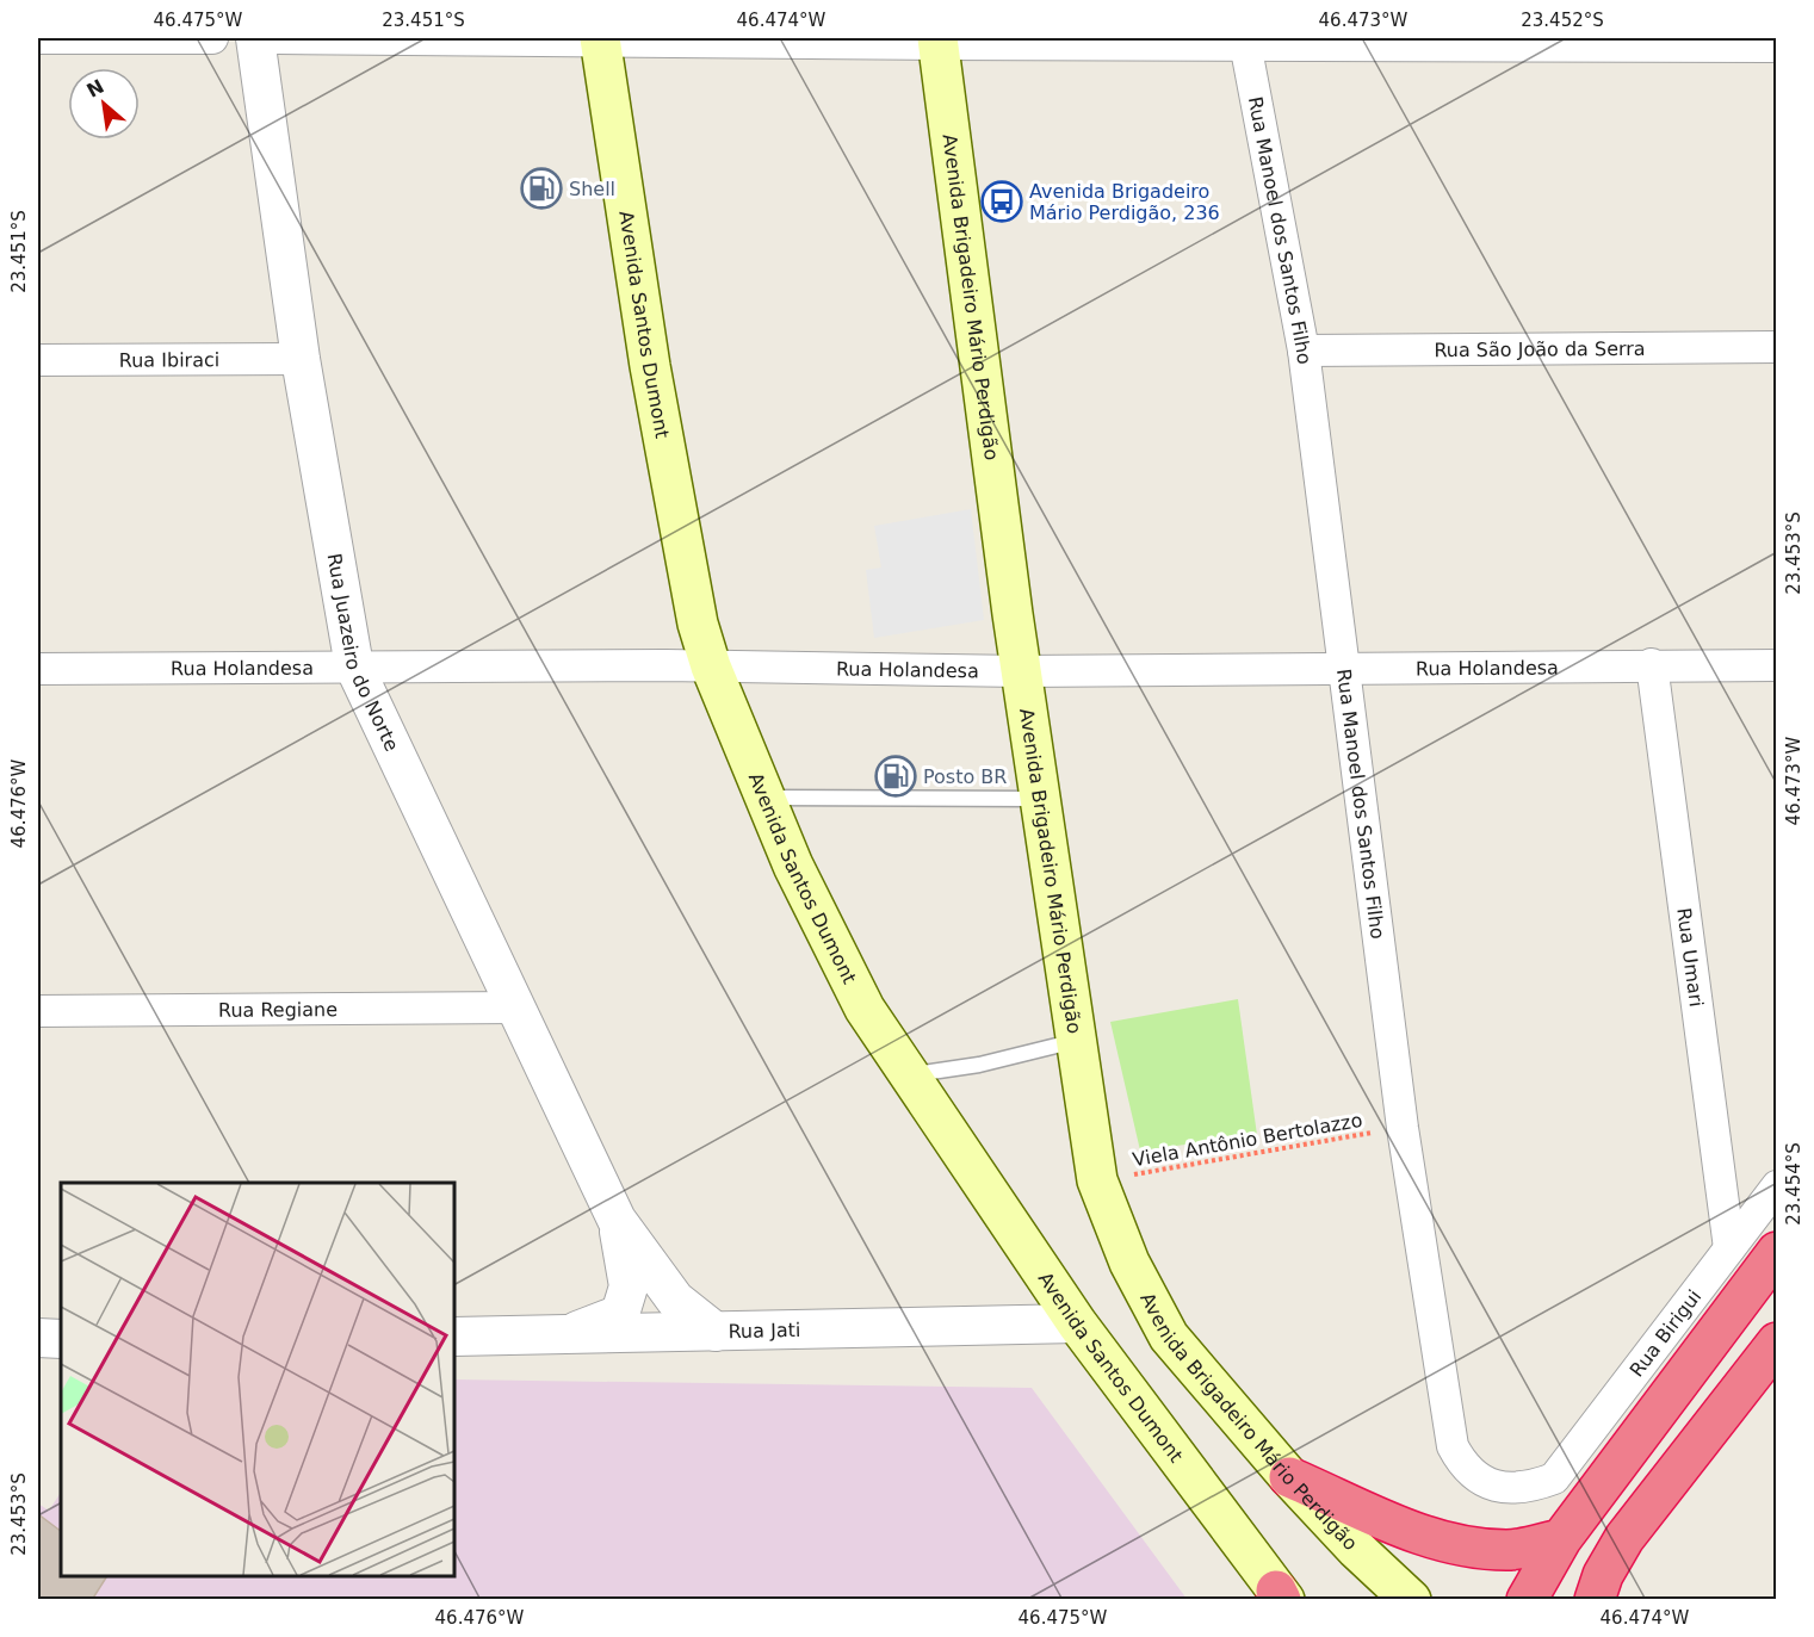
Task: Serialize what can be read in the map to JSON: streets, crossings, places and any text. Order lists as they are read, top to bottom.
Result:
{
  "streets": {
    "main road": ["Avenida Brigadeiro Mário Perdigão", "Avenida Santos Dumont"],
    "street": [
      "Rua Manoel dos Santos Filho",
      "Rua São João da Serra",
      "Rua Ibiraci",
      "Rua Juazeiro do Norte",
      "Rua Holandesa",
      "Rua Umari",
      "Rua Regiane",
      "Rua Jati",
      "Rua Birigui"
    ],
    "path": ["Viela Antônio Bertolazzo"]
  },
  "crossings": [
    ["Rua Manoel dos Santos Filho", "Rua São João da Serra"],
    ["Rua Manoel dos Santos Filho", "Rua Holandesa"],
    ["Rua Manoel dos Santos Filho", "Viela Antônio Bertolazzo"],
    ["Rua Manoel dos Santos Filho", "Rua Birigui"],
    ["Avenida Brigadeiro Mário Perdigão", "Rua Holandesa"],
    ["Avenida Brigadeiro Mário Perdigão", "Viela Antônio Bertolazzo"],
    ["Avenida Santos Dumont", "Rua Holandesa"],
    ["Avenida Santos Dumont", "Rua Jati"],
    ["Rua Ibiraci", "Rua Juazeiro do Norte"],
    ["Rua Juazeiro do Norte", "Rua Holandesa"],
    ["Rua Juazeiro do Norte", "Rua Regiane"],
    ["Rua Juazeiro do Norte", "Rua Jati"],
    ["Rua Holandesa", "Rua Umari"],
    ["Rua Umari", "Rua Birigui"]
  ],
  "places": {
    "fuel station": ["Shell", "Posto BR"],
    "bus stop": ["Avenida Brigadeiro Mário Perdigão, 236"]
  },
  "north": "top left",
  "coordinates": [
    "46.475°W",
    "23.451°S",
    "46.474°W",
    "46.473°W",
    "23.452°S",
    "23.453°S",
    "46.476°W",
    "23.454°S"
  ]
}
